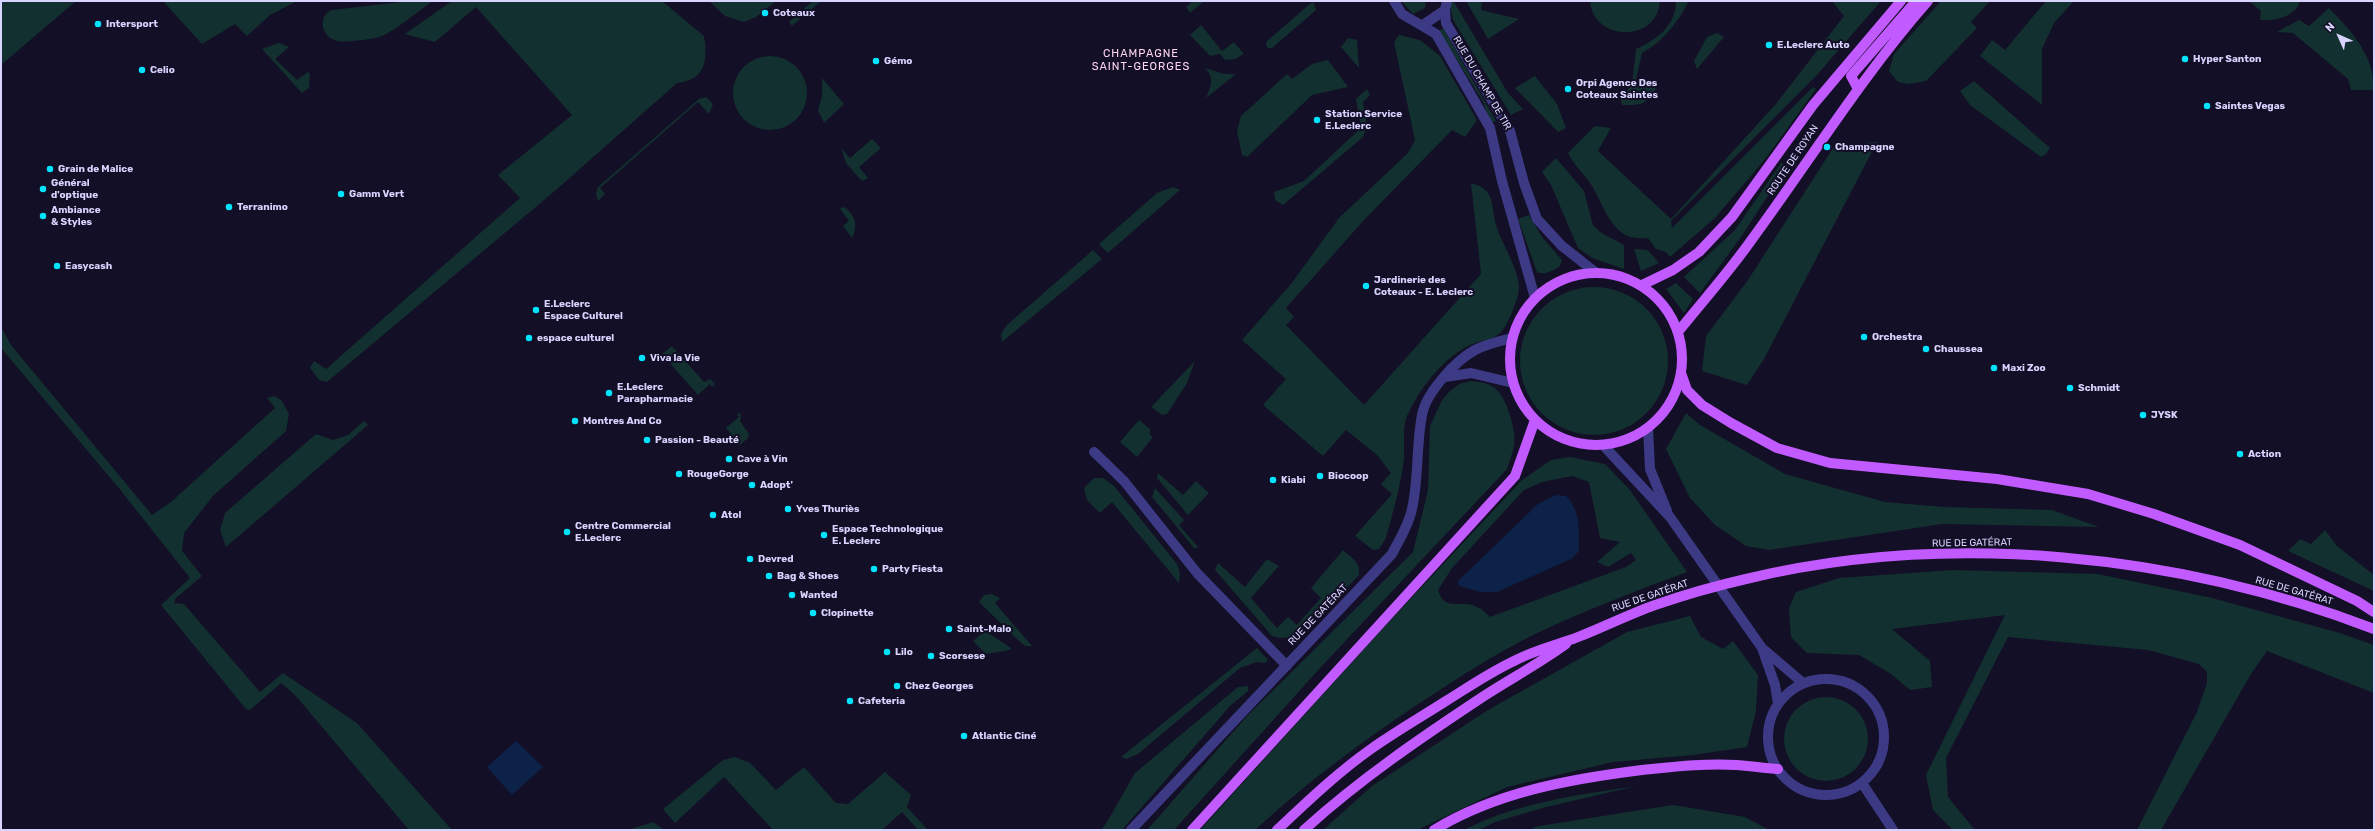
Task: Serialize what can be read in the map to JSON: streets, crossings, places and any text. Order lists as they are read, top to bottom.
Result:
{
  "streets": {
    "main road": ["ROUTE DE ROYAN", "RUE DE GATÉRAT"],
    "street": ["RUE DU CHAMP DE TIR"]
  },
  "districts": ["CHAMPAGNE SAINT-GEORGES"],
  "places": [
    "Coteaux",
    "Intersport",
    "E.Leclerc Auto",
    "Hyper Santon",
    "Gémo",
    "Celio",
    "Orpi Agence Des Coteaux Saintes",
    "Saintes Vegas",
    "Station Service E.Leclerc",
    "Champagne",
    "Grain de Malice",
    "Général d'optique",
    "Gamm Vert",
    "Terranimo",
    "Ambiance & Styles",
    "Easycash",
    "Jardinerie des Coteaux - E. Leclerc",
    "E.Leclerc Espace Culturel",
    "Orchestra",
    "espace culturel",
    "Chaussea",
    "Viva la Vie",
    "Maxi Zoo",
    "Schmidt",
    "E.Leclerc Parapharmacie",
    "JYSK",
    "Montres And Co",
    "Passion - Beauté",
    "Action",
    "Cave à Vin",
    "RougeGorge",
    "Biocoop",
    "Kiabi",
    "Adopt'",
    "Yves Thuriès",
    "Atol",
    "Centre Commercial E.Leclerc",
    "Espace Technologique E. Leclerc",
    "Devred",
    "Party Fiesta",
    "Bag & Shoes",
    "Wanted",
    "Clopinette",
    "Saint-Malo",
    "Lilo",
    "Scorsese",
    "Chez Georges",
    "Cafeteria",
    "Atlantic Ciné"
  ],
  "north": "top left"
}
